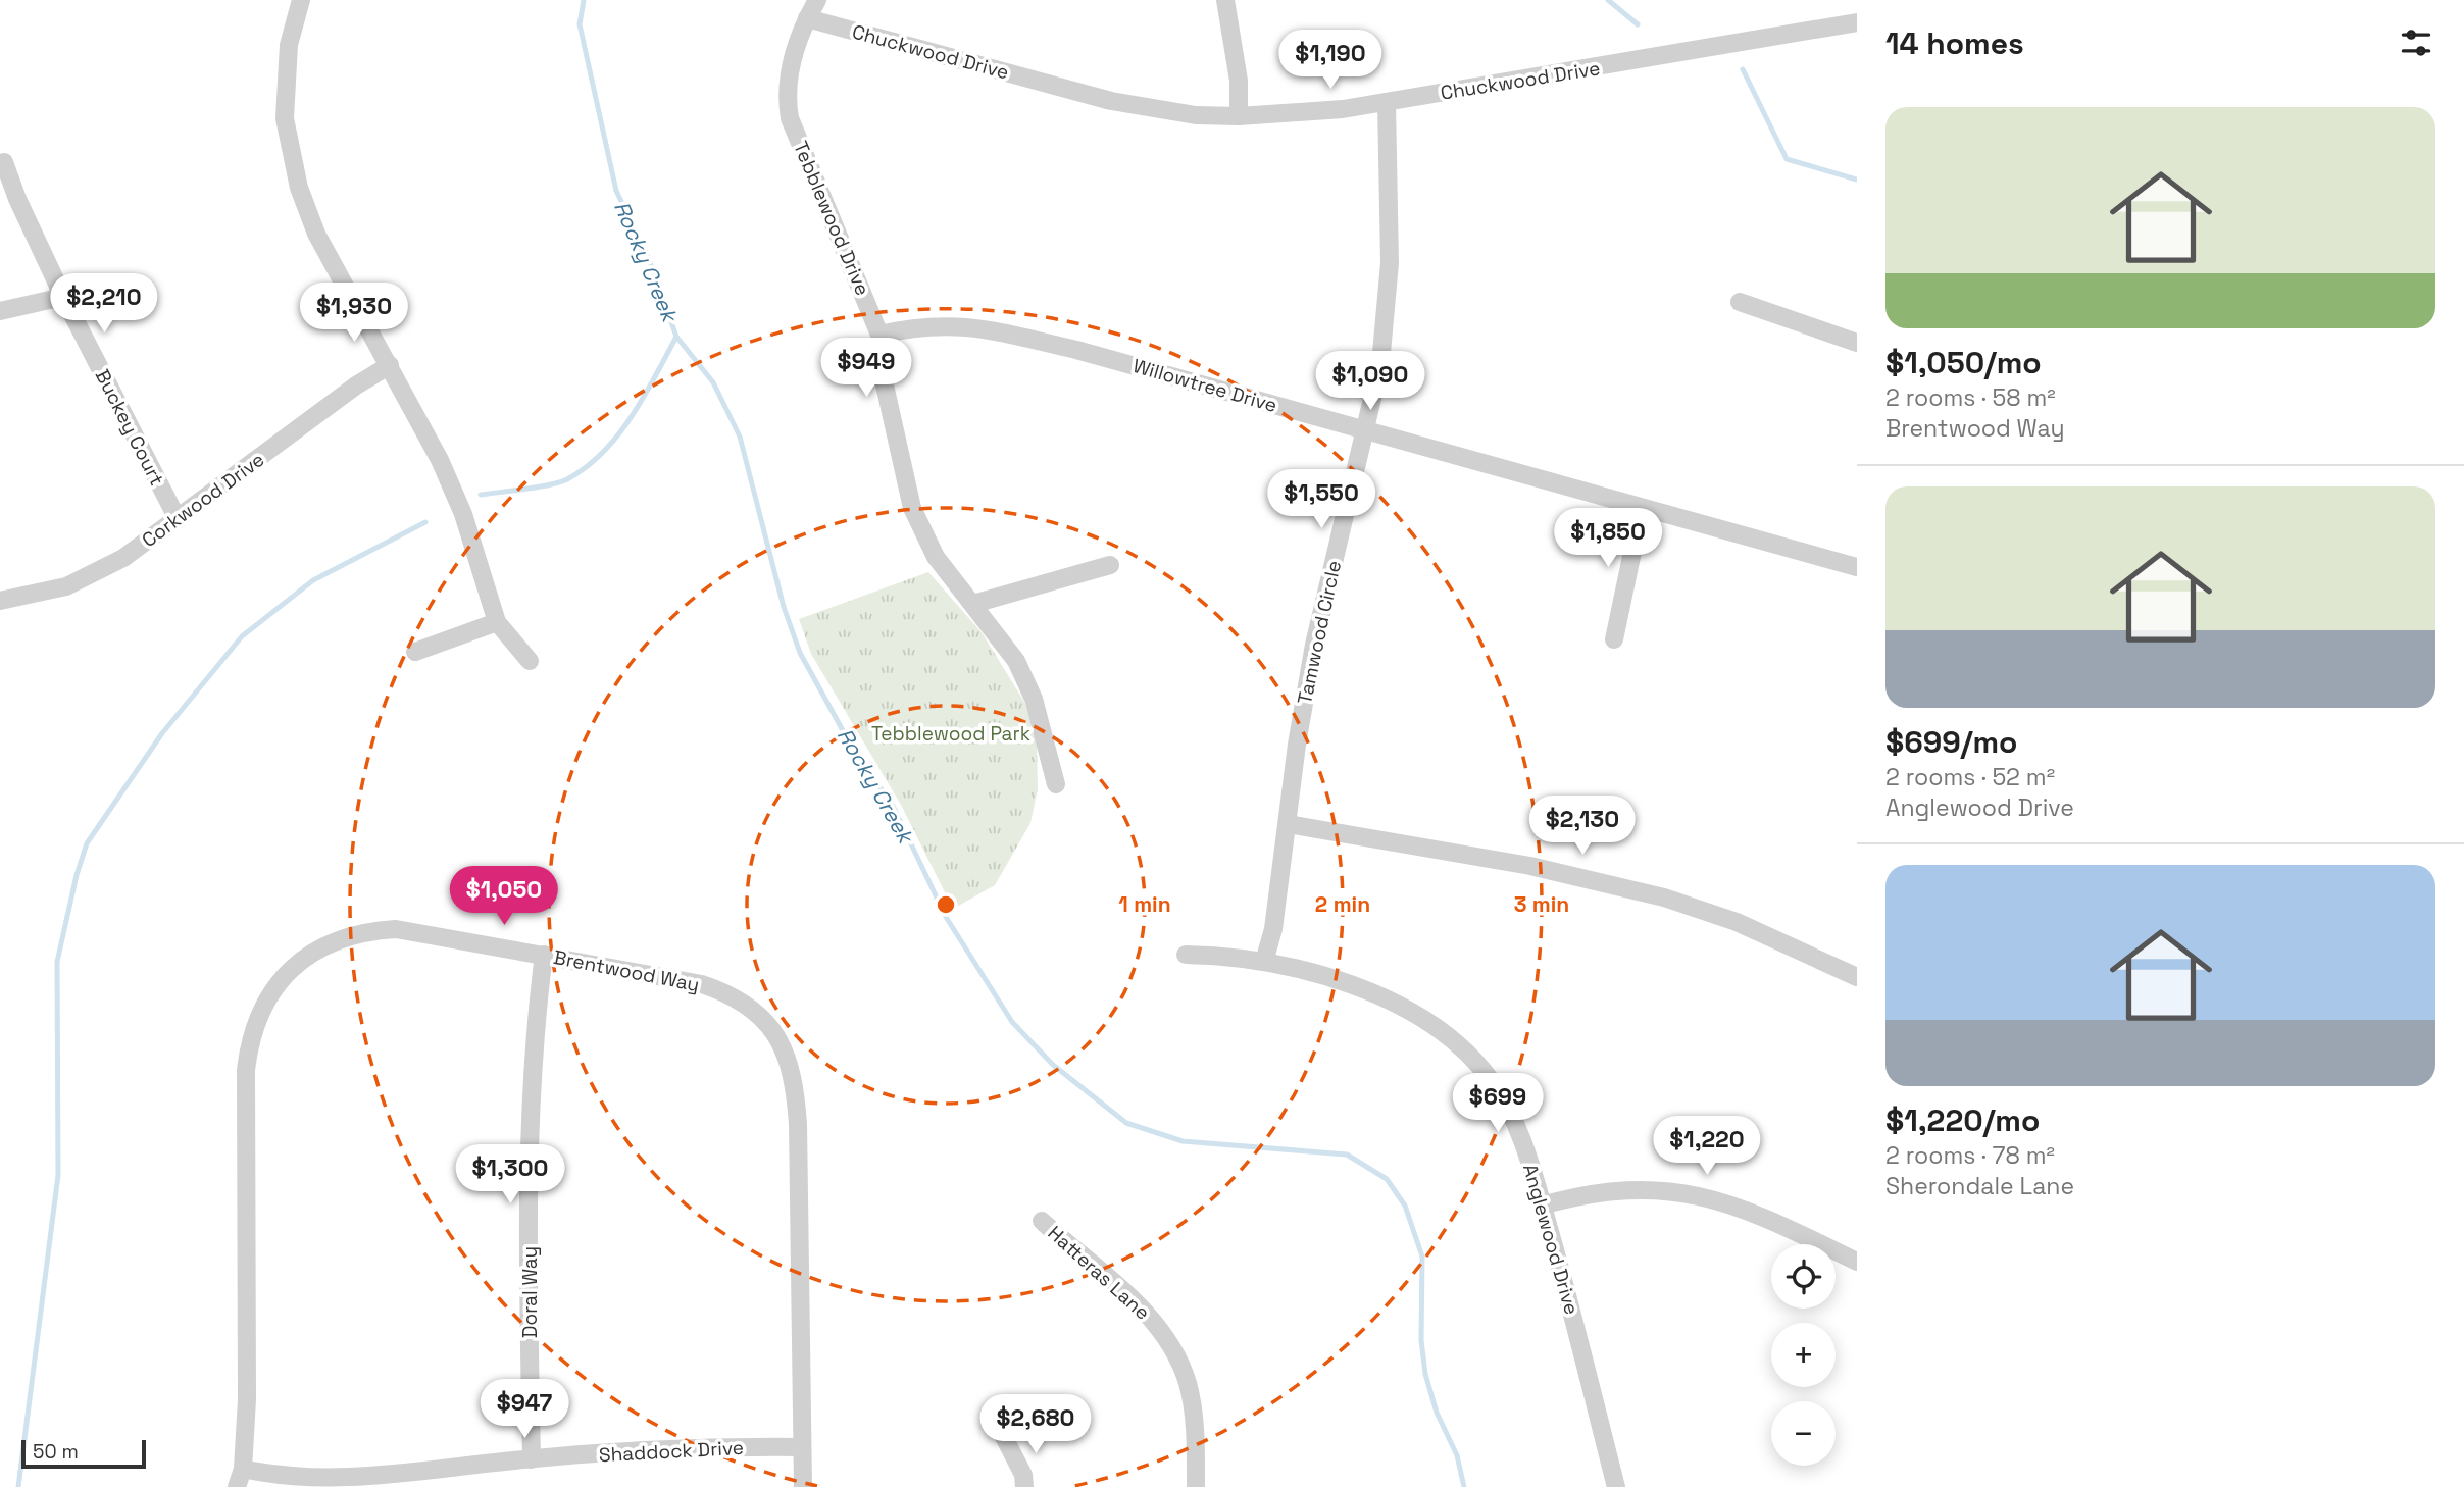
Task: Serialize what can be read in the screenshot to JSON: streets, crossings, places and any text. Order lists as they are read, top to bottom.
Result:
{
  "streets": {
    "street": [
      "Chuckwood Drive",
      "Tebblewood Drive",
      "Willowtree Drive",
      "Buckey Court",
      "Corkwood Drive",
      "Tamwood Circle",
      "Brentwood Way",
      "Anglewood Drive",
      "Hatteras Lane",
      "Doral Way",
      "Shaddock Drive"
    ]
  },
  "crossings": [
    ["Chuckwood Drive", "Tebblewood Drive"],
    ["Chuckwood Drive", "Tamwood Circle"],
    ["Tebblewood Drive", "Willowtree Drive"],
    ["Willowtree Drive", "Tamwood Circle"],
    ["Buckey Court", "Corkwood Drive"],
    ["Tamwood Circle", "Anglewood Drive"],
    ["Brentwood Way", "Doral Way"],
    ["Brentwood Way", "Shaddock Drive"],
    ["Doral Way", "Shaddock Drive"]
  ],
  "water": ["Rocky Creek"],
  "parks": ["Tebblewood Park"],
  "scale_bar": "50 m",
  "page": {
    "heading": "14 homes",
    "price": [
      "$1,190",
      "$2,210",
      "$1,930",
      "$949",
      "$1,090",
      "$1,550",
      "$1,850",
      "$2,130",
      "$1,050",
      "$699",
      "$1,220",
      "$1,300",
      "$947",
      "$2,680"
    ],
    "list": [
      {
        "name": "$1,050/mo",
        "note": "2 rooms · 58 m² · Brentwood Way"
      },
      {
        "name": "$699/mo",
        "note": "2 rooms · 52 m² · Anglewood Drive"
      },
      {
        "name": "$1,220/mo",
        "note": "2 rooms · 78 m² · Sherondale Lane"
      }
    ],
    "map_buttons": ["+", "−"],
    "scale": "50 m"
  },
  "rings": ["1 min", "2 min", "3 min"]
}
